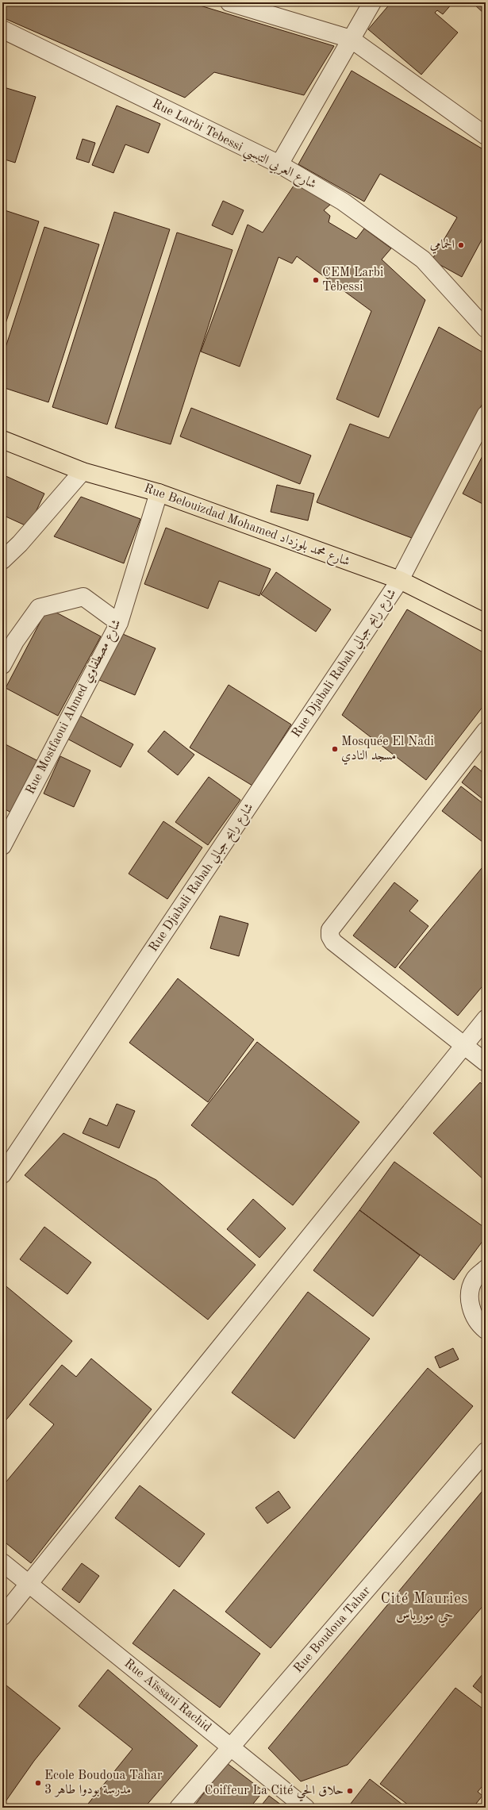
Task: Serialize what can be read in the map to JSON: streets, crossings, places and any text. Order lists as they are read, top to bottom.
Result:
{
  "streets": {
    "main road": ["Rue Belouizdad Mohamed شارع محمد بلوزداد"],
    "street": [
      "Rue Larbi Tebessi شارع العربي التبسي",
      "Rue Djabali Rabah شارع رابح جبالي",
      "Rue Mostfaoui Ahmed شارع مصطفاوي",
      "Rue Boudoua Tahar",
      "Rue Aïssani Rachid"
    ]
  },
  "crossings": [
    ["Rue Belouizdad Mohamed شارع محمد بلوزداد", "Rue Djabali Rabah شارع رابح جبالي"],
    ["Rue Belouizdad Mohamed شارع محمد بلوزداد", "Rue Mostfaoui Ahmed شارع مصطفاوي"],
    ["Rue Boudoua Tahar", "Rue Aïssani Rachid"]
  ],
  "districts": ["Cité Mauries حي مورياس"],
  "places": [
    "الحمامي",
    "CEM Larbi Tebessi",
    "Mosquée El Nadi مسجد النادي",
    "Ecole Boudoua Tahar 3 مدرسة بودوا طاهر",
    "Coiffeur La Cité حلاق الحي"
  ]
}
